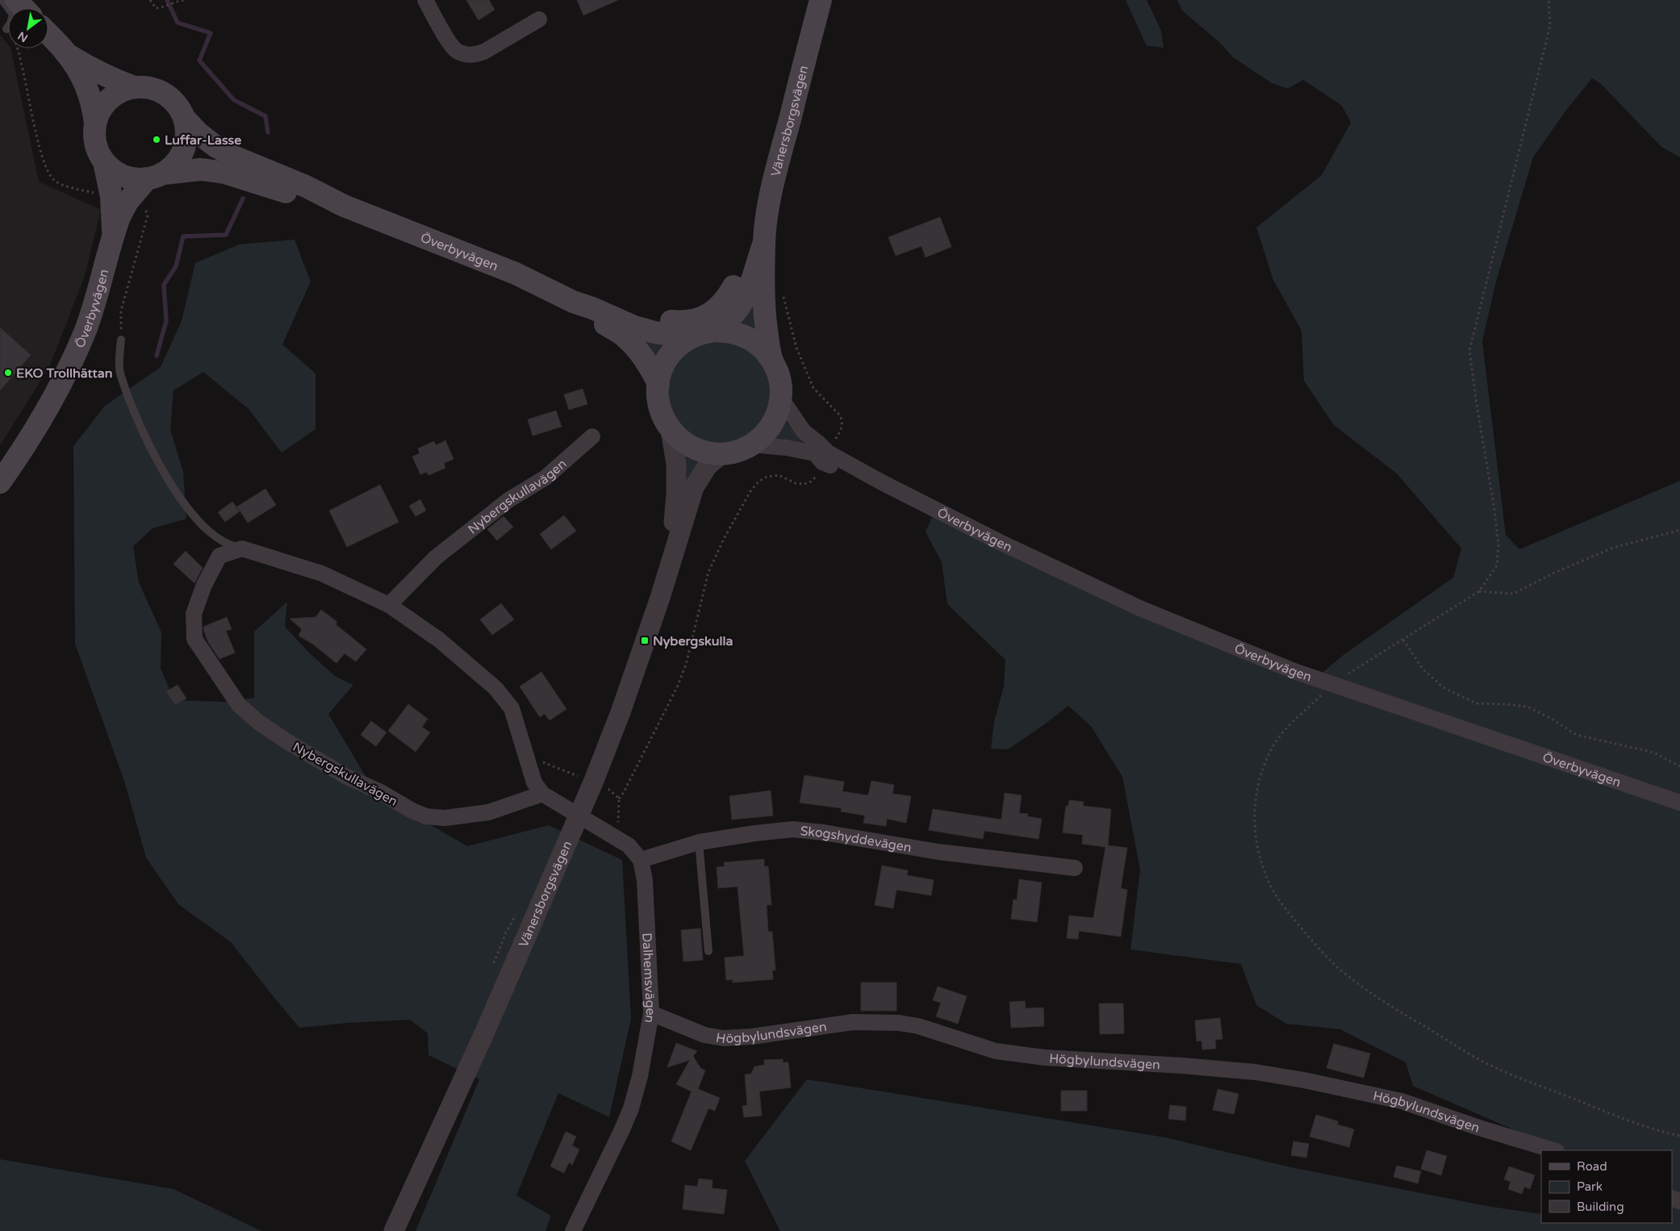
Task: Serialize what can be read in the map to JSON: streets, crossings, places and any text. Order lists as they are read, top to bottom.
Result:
{
  "streets": {
    "main road": ["Vänersborgsvägen", "Överbyvägen"],
    "street": [
      "Nybergskullavägen",
      "Skogshyddevägen",
      "Dalhemsvägen",
      "Högbylundsvägen"
    ]
  },
  "crossings": [
    ["Vänersborgsvägen", "Överbyvägen"],
    ["Vänersborgsvägen", "Dalhemsvägen"],
    ["Skogshyddevägen", "Dalhemsvägen"],
    ["Dalhemsvägen", "Högbylundsvägen"]
  ],
  "places": {
    "other": ["Luffar-Lasse", "EKO Trollhättan"],
    "transit": ["Nybergskulla"]
  },
  "legend": ["Road", "Park", "Building"],
  "north": "bottom left"
}
